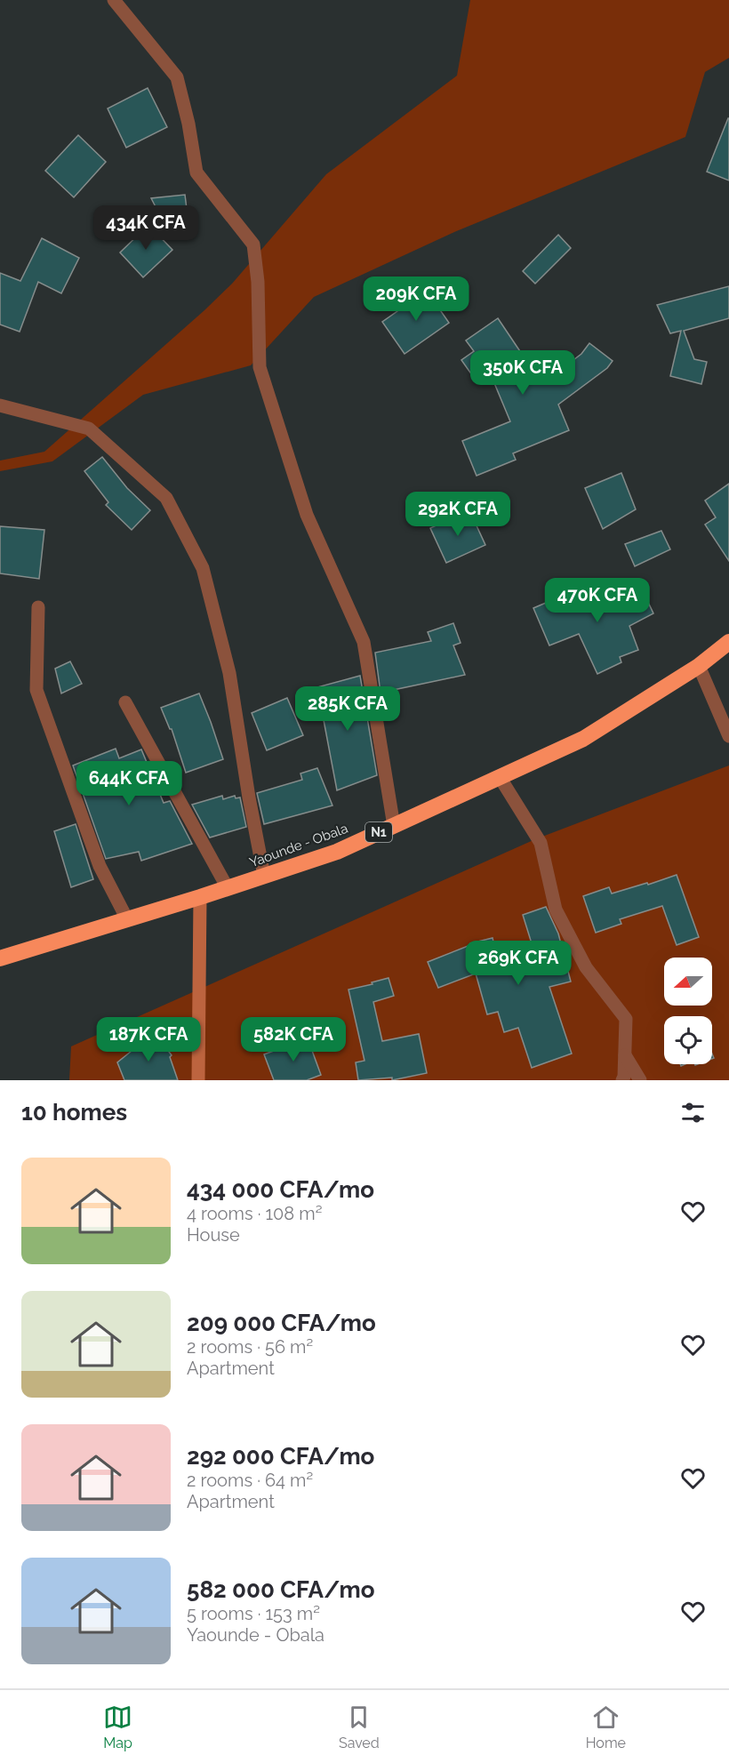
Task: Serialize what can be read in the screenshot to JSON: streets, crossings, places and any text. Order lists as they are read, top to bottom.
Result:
{
  "streets": {
    "highway": ["N1", "Yaounde - Obala"]
  },
  "north": "left",
  "page": {
    "price": [
      "434K CFA",
      "209K CFA",
      "350K CFA",
      "292K CFA",
      "470K CFA",
      "285K CFA",
      "644K CFA",
      "269K CFA",
      "187K CFA",
      "582K CFA"
    ],
    "heading": "10 homes",
    "list": [
      {
        "name": "434 000 CFA/mo",
        "note": "4 rooms · 108 m² · House"
      },
      {
        "name": "209 000 CFA/mo",
        "note": "2 rooms · 56 m² · Apartment"
      },
      {
        "name": "292 000 CFA/mo",
        "note": "2 rooms · 64 m² · Apartment"
      },
      {
        "name": "582 000 CFA/mo",
        "note": "5 rooms · 153 m² · Yaounde - Obala"
      }
    ],
    "tabs": ["Map", "Saved", "Home"]
  }
}
